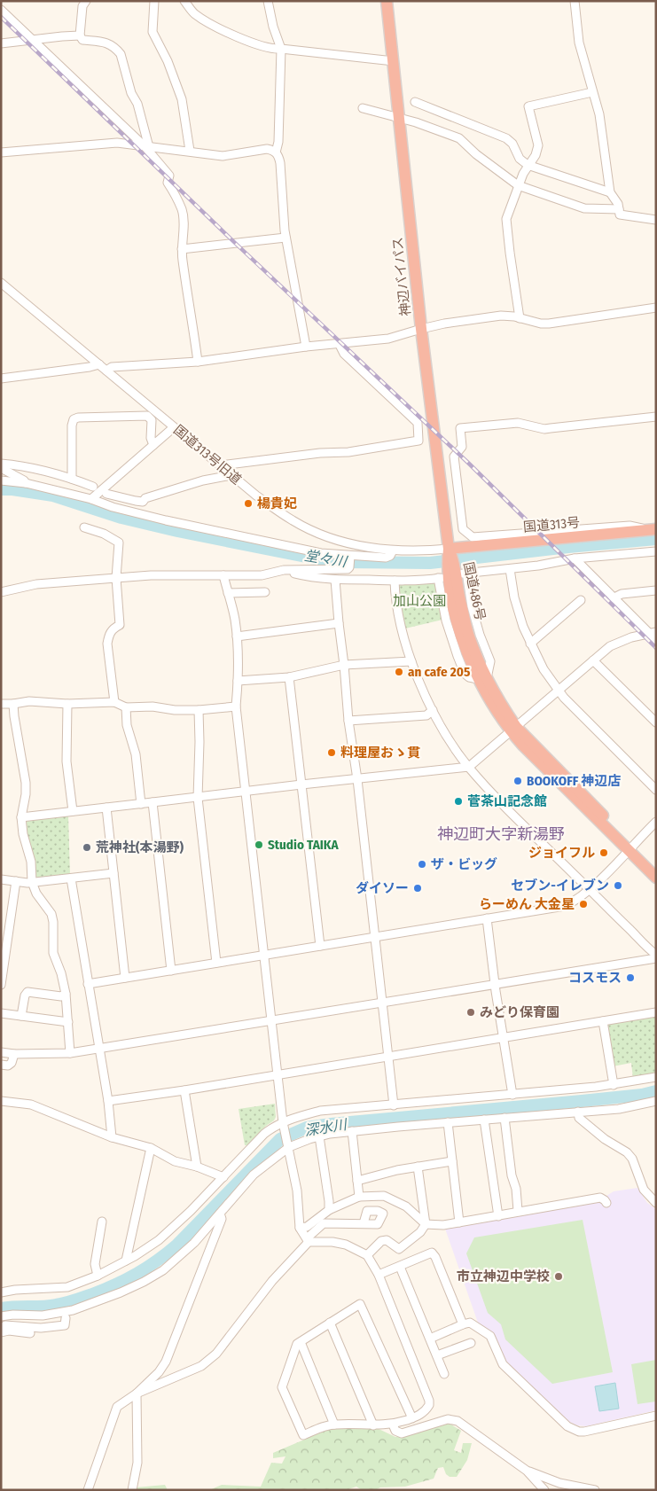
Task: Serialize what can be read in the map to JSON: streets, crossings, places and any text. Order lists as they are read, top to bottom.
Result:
{
  "streets": {
    "highway": ["神辺バイパス", "国道313号", "国道486号"],
    "street": ["国道313号旧道"]
  },
  "crossings": [
    ["神辺バイパス", "国道313号旧道"],
    ["神辺バイパス", "国道313号"],
    ["神辺バイパス", "国道486号"],
    ["国道313号旧道", "国道313号"],
    ["国道313号旧道", "国道486号"],
    ["国道313号", "国道486号"]
  ],
  "districts": ["神辺町大字新湯野"],
  "water": ["堂々川", "深水川"],
  "parks": ["加山公園"],
  "places": [
    "楊貴妃",
    "an cafe 205",
    "料理屋おゝ貫",
    "BOOKOFF 神辺店",
    "菅茶山記念館",
    "Studio TAIKA",
    "荒神社(本湯野)",
    "ジョイフル",
    "ザ・ビッグ",
    "セブン-イレブン",
    "ダイソー",
    "らーめん 大金星",
    "コスモス",
    "みどり保育園",
    "市立神辺中学校"
  ]
}
